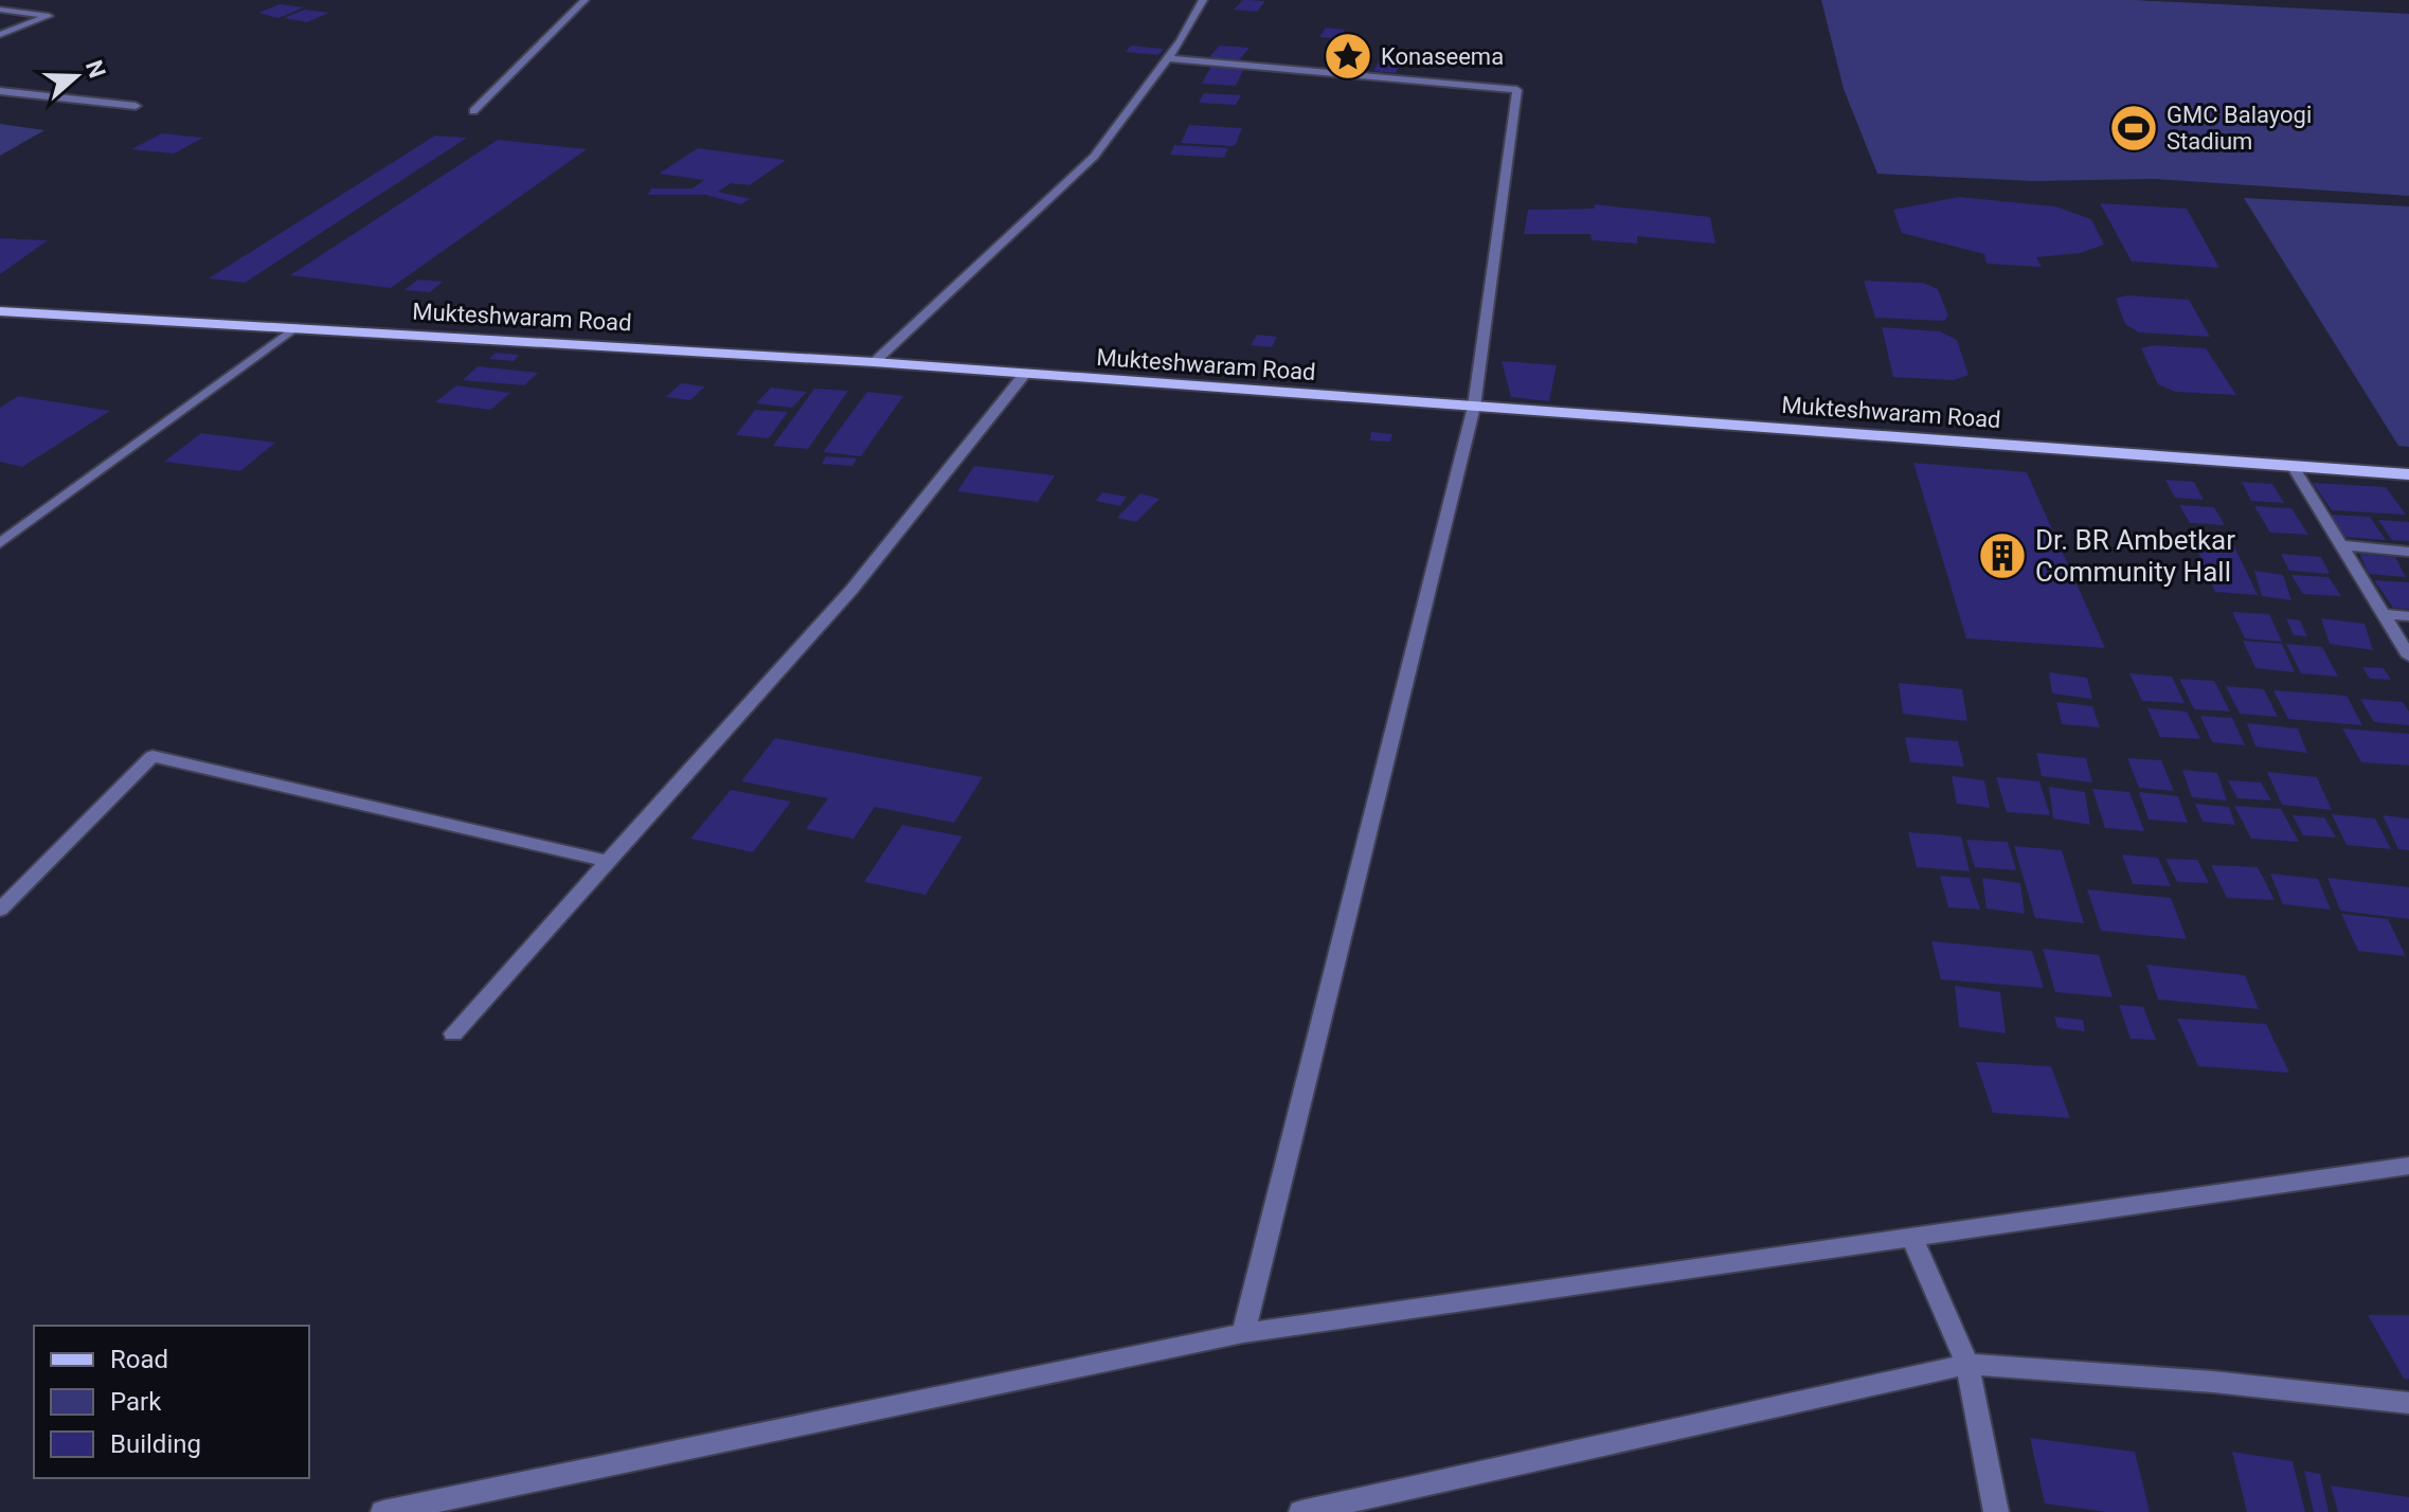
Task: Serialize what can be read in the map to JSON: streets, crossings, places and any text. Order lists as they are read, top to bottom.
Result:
{
  "streets": {
    "main road": ["Mukteshwaram Road"]
  },
  "places": {
    "place": ["Konaseema"],
    "sports": ["GMC Balayogi Stadium"],
    "building": ["Dr. BR Ambetkar Community Hall"]
  },
  "legend": ["Road", "Park", "Building"],
  "north": "right"
}
